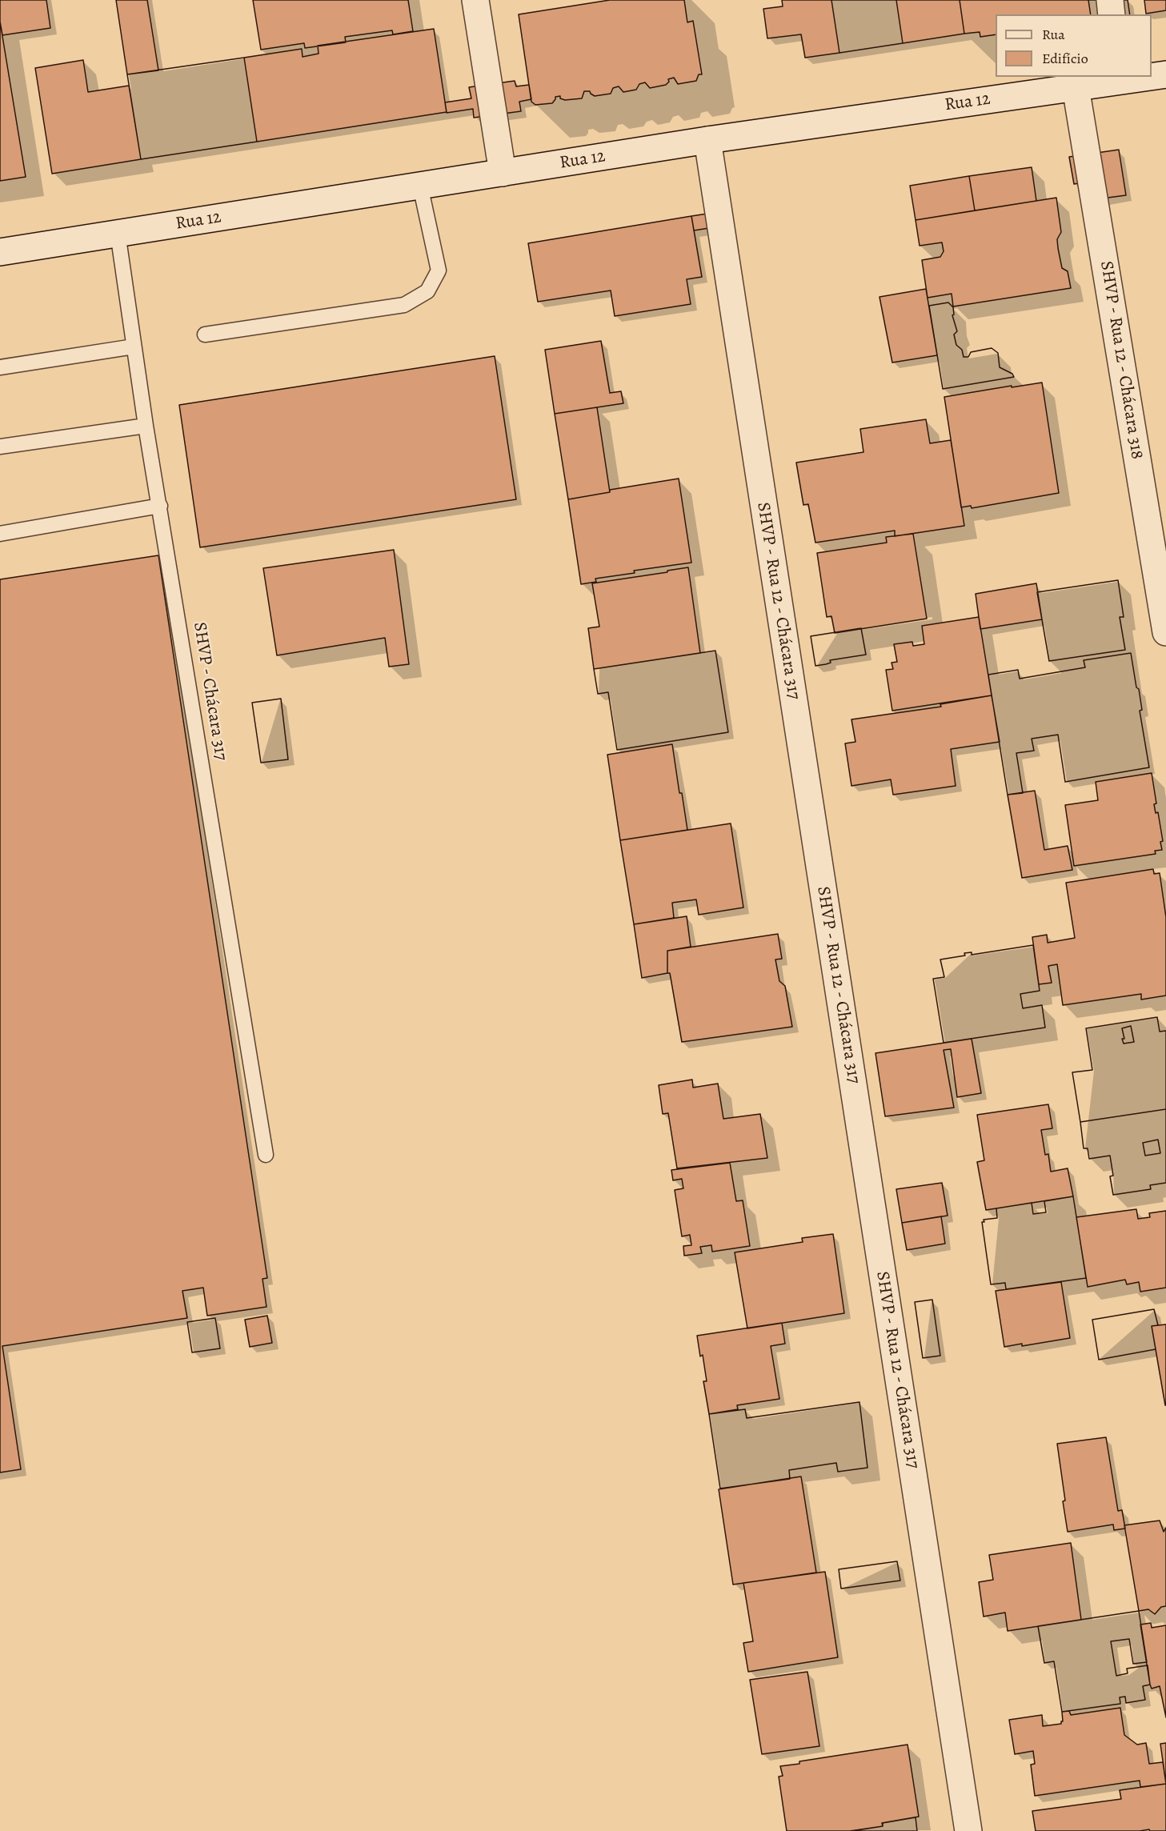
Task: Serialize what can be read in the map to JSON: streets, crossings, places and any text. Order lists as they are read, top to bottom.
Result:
{
  "streets": {
    "street": ["Rua 12", "SHVP - Rua 12 - Chácara 318", "SHVP - Rua 12 - Chácara 317"],
    "lane": ["SHVP - Chácara 317"]
  },
  "crossings": [
    ["Rua 12", "SHVP - Rua 12 - Chácara 318"],
    ["Rua 12", "SHVP - Rua 12 - Chácara 317"],
    ["Rua 12", "SHVP - Chácara 317"]
  ],
  "legend": ["Rua", "Edifício"]
}
